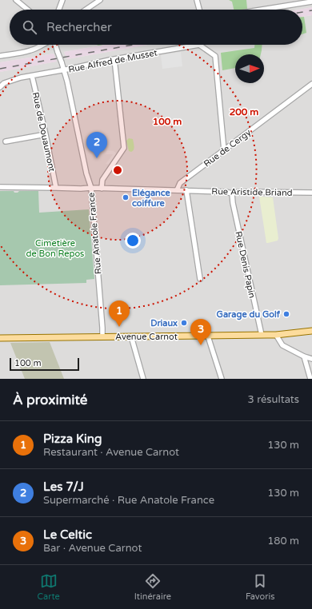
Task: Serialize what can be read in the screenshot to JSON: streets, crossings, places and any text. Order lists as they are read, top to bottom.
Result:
{
  "streets": {
    "main road": ["Avenue Carnot"],
    "street": [
      "Rue Alfred de Musset",
      "Rue de Douaumont",
      "Rue de Cergy",
      "Rue Aristide Briand",
      "Rue Anatole France",
      "Rue Denis Papin"
    ]
  },
  "crossings": [
    ["Rue Alfred de Musset", "Rue de Douaumont"],
    ["Rue Alfred de Musset", "Rue de Cergy"],
    ["Rue Alfred de Musset", "Rue Anatole France"],
    ["Rue de Douaumont", "Rue Aristide Briand"],
    ["Rue de Cergy", "Rue Aristide Briand"],
    ["Rue Aristide Briand", "Rue Anatole France"],
    ["Rue Aristide Briand", "Rue Denis Papin"],
    ["Rue Anatole France", "Avenue Carnot"],
    ["Rue Denis Papin", "Avenue Carnot"]
  ],
  "parks": ["Cimetière de Bon Repos"],
  "places": ["Elégance coiffure", "Garage du Golf", "Driaux"],
  "scale_bar": "100 m",
  "north": "right",
  "page": {
    "search": "Rechercher",
    "pins": ["2", "1", "3"],
    "scale": "100 m",
    "heading": ["À proximité", "3 résultats"],
    "list": [
      {
        "mark": "1",
        "name": "Pizza King",
        "note": "Restaurant · Avenue Carnot",
        "value": "130 m"
      },
      {
        "mark": "2",
        "name": "Les 7/J",
        "note": "Supermarché · Rue Anatole France",
        "value": "130 m"
      },
      {
        "mark": "3",
        "name": "Le Celtic",
        "note": "Bar · Avenue Carnot",
        "value": "180 m"
      }
    ],
    "nav": ["Carte", "Itinéraire", "Favoris"]
  },
  "rings": ["200 m", "100 m"]
}
